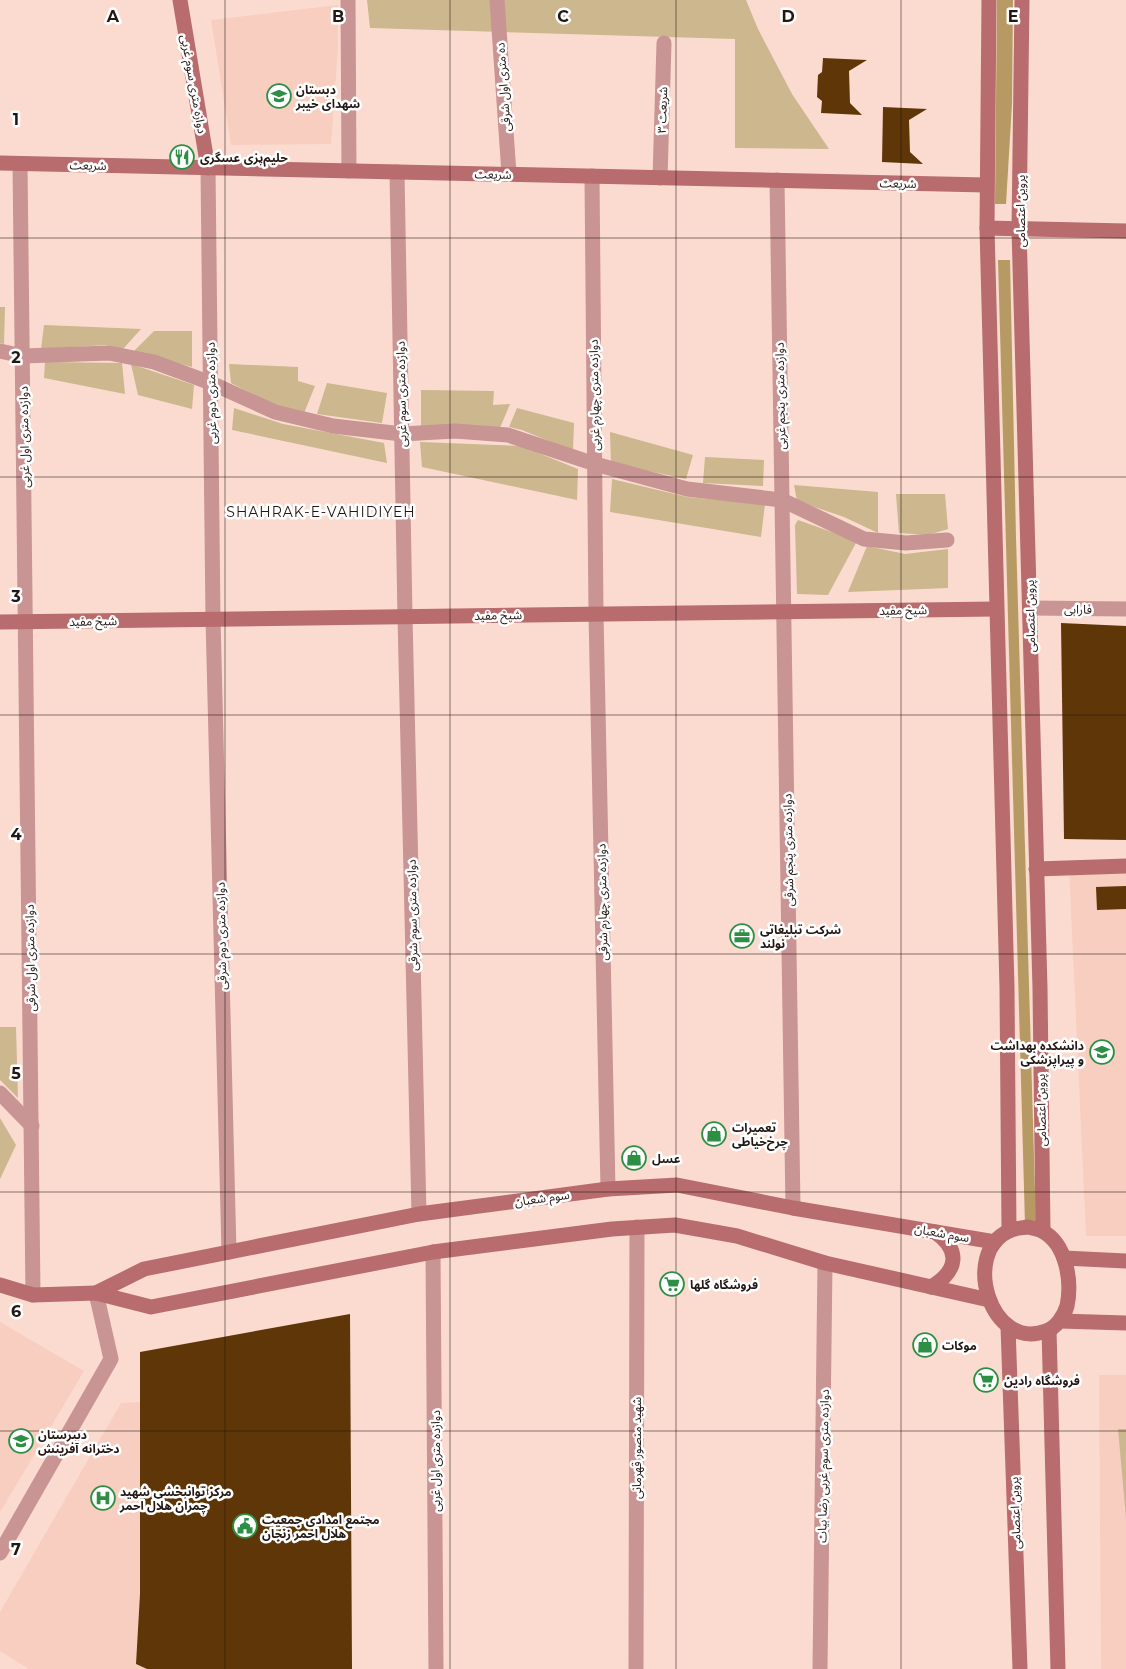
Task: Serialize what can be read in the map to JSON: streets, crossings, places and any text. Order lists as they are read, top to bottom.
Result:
{
  "streets": {
    "main road": [
      "دوازه متری سوم غربی",
      "شریعت",
      "پروین اعتصامی",
      "شیخ مفید",
      "سوم شعبان"
    ],
    "street": [
      "ده متری اول شرقی",
      "شریعت ۳",
      "دوازده متری دوم غربی",
      "دوازده متری سوم غربی",
      "دوازده متری چهارم غربی",
      "دوازده متری پنجم غربی",
      "دوازده متری اول غربی",
      "فارابی",
      "دوازده متری پنجم شرقی",
      "دوازده متری چهارم شرقی",
      "دوازده متری سوم شرقی",
      "دوازده متری دوم شرقی",
      "دوازده متری اول شرقی",
      "شهید منصور قهرمانی",
      "دوازده متری سوم غربی رضا بیات"
    ]
  },
  "crossings": [
    ["دوازه متری سوم غربی", "شریعت"],
    ["دوازه متری سوم غربی", "دوازده متری دوم غربی"],
    ["ده متری اول شرقی", "شریعت"],
    ["شریعت ۳", "شریعت"],
    ["شریعت", "دوازده متری دوم غربی"],
    ["شریعت", "دوازده متری سوم غربی"],
    ["شریعت", "دوازده متری چهارم غربی"],
    ["شریعت", "دوازده متری پنجم غربی"],
    ["شریعت", "دوازده متری اول غربی"],
    ["پروین اعتصامی", "فارابی"],
    ["پروین اعتصامی", "سوم شعبان"],
    ["دوازده متری دوم غربی", "شیخ مفید"],
    ["دوازده متری دوم غربی", "دوازده متری دوم شرقی"],
    ["دوازده متری سوم غربی", "شیخ مفید"],
    ["دوازده متری سوم غربی", "دوازده متری سوم شرقی"],
    ["دوازده متری چهارم غربی", "شیخ مفید"],
    ["دوازده متری چهارم غربی", "دوازده متری چهارم شرقی"],
    ["دوازده متری پنجم غربی", "شیخ مفید"],
    ["دوازده متری پنجم غربی", "دوازده متری پنجم شرقی"],
    ["دوازده متری اول غربی", "شیخ مفید"],
    ["دوازده متری اول غربی", "دوازده متری اول شرقی"],
    ["دوازده متری اول غربی", "سوم شعبان"],
    ["شیخ مفید", "دوازده متری پنجم شرقی"],
    ["شیخ مفید", "دوازده متری چهارم شرقی"],
    ["شیخ مفید", "دوازده متری سوم شرقی"],
    ["شیخ مفید", "دوازده متری دوم شرقی"],
    ["شیخ مفید", "دوازده متری اول شرقی"],
    ["دوازده متری پنجم شرقی", "سوم شعبان"],
    ["دوازده متری چهارم شرقی", "سوم شعبان"],
    ["دوازده متری سوم شرقی", "سوم شعبان"],
    ["دوازده متری دوم شرقی", "سوم شعبان"],
    ["دوازده متری اول شرقی", "سوم شعبان"],
    ["سوم شعبان", "شهید منصور قهرمانی"],
    ["سوم شعبان", "دوازده متری سوم غربی رضا بیات"]
  ],
  "districts": ["SHAHRAK-E-VAHIDIYEH"],
  "places": {
    "school or university": ["دبستان شهدای خیبر", "دانشکده بهداشت و پیراپزشکی", "دبیرستان دخترانه آفرینش"],
    "restaurant": ["حلیم‌پزی عسگری"],
    "office": ["شرکت تبلیغاتی نولند"],
    "shop": ["تعمیرات چرخ‌خیاطی", "عسل", "موکات"],
    "supermarket": ["فروشگاه گلها", "فروشگاه رادین"],
    "hospital": ["مرکز توانبخشی شهید چمران هلال احمر"],
    "public building": ["مجتمع امدادی جمعیت هلال احمر زنجان"]
  },
  "grid": {
    "columns": [
      "A",
      "B",
      "C",
      "D",
      "E"
    ],
    "rows": [
      "1",
      "2",
      "3",
      "4",
      "5",
      "6",
      "7"
    ]
  }
}
